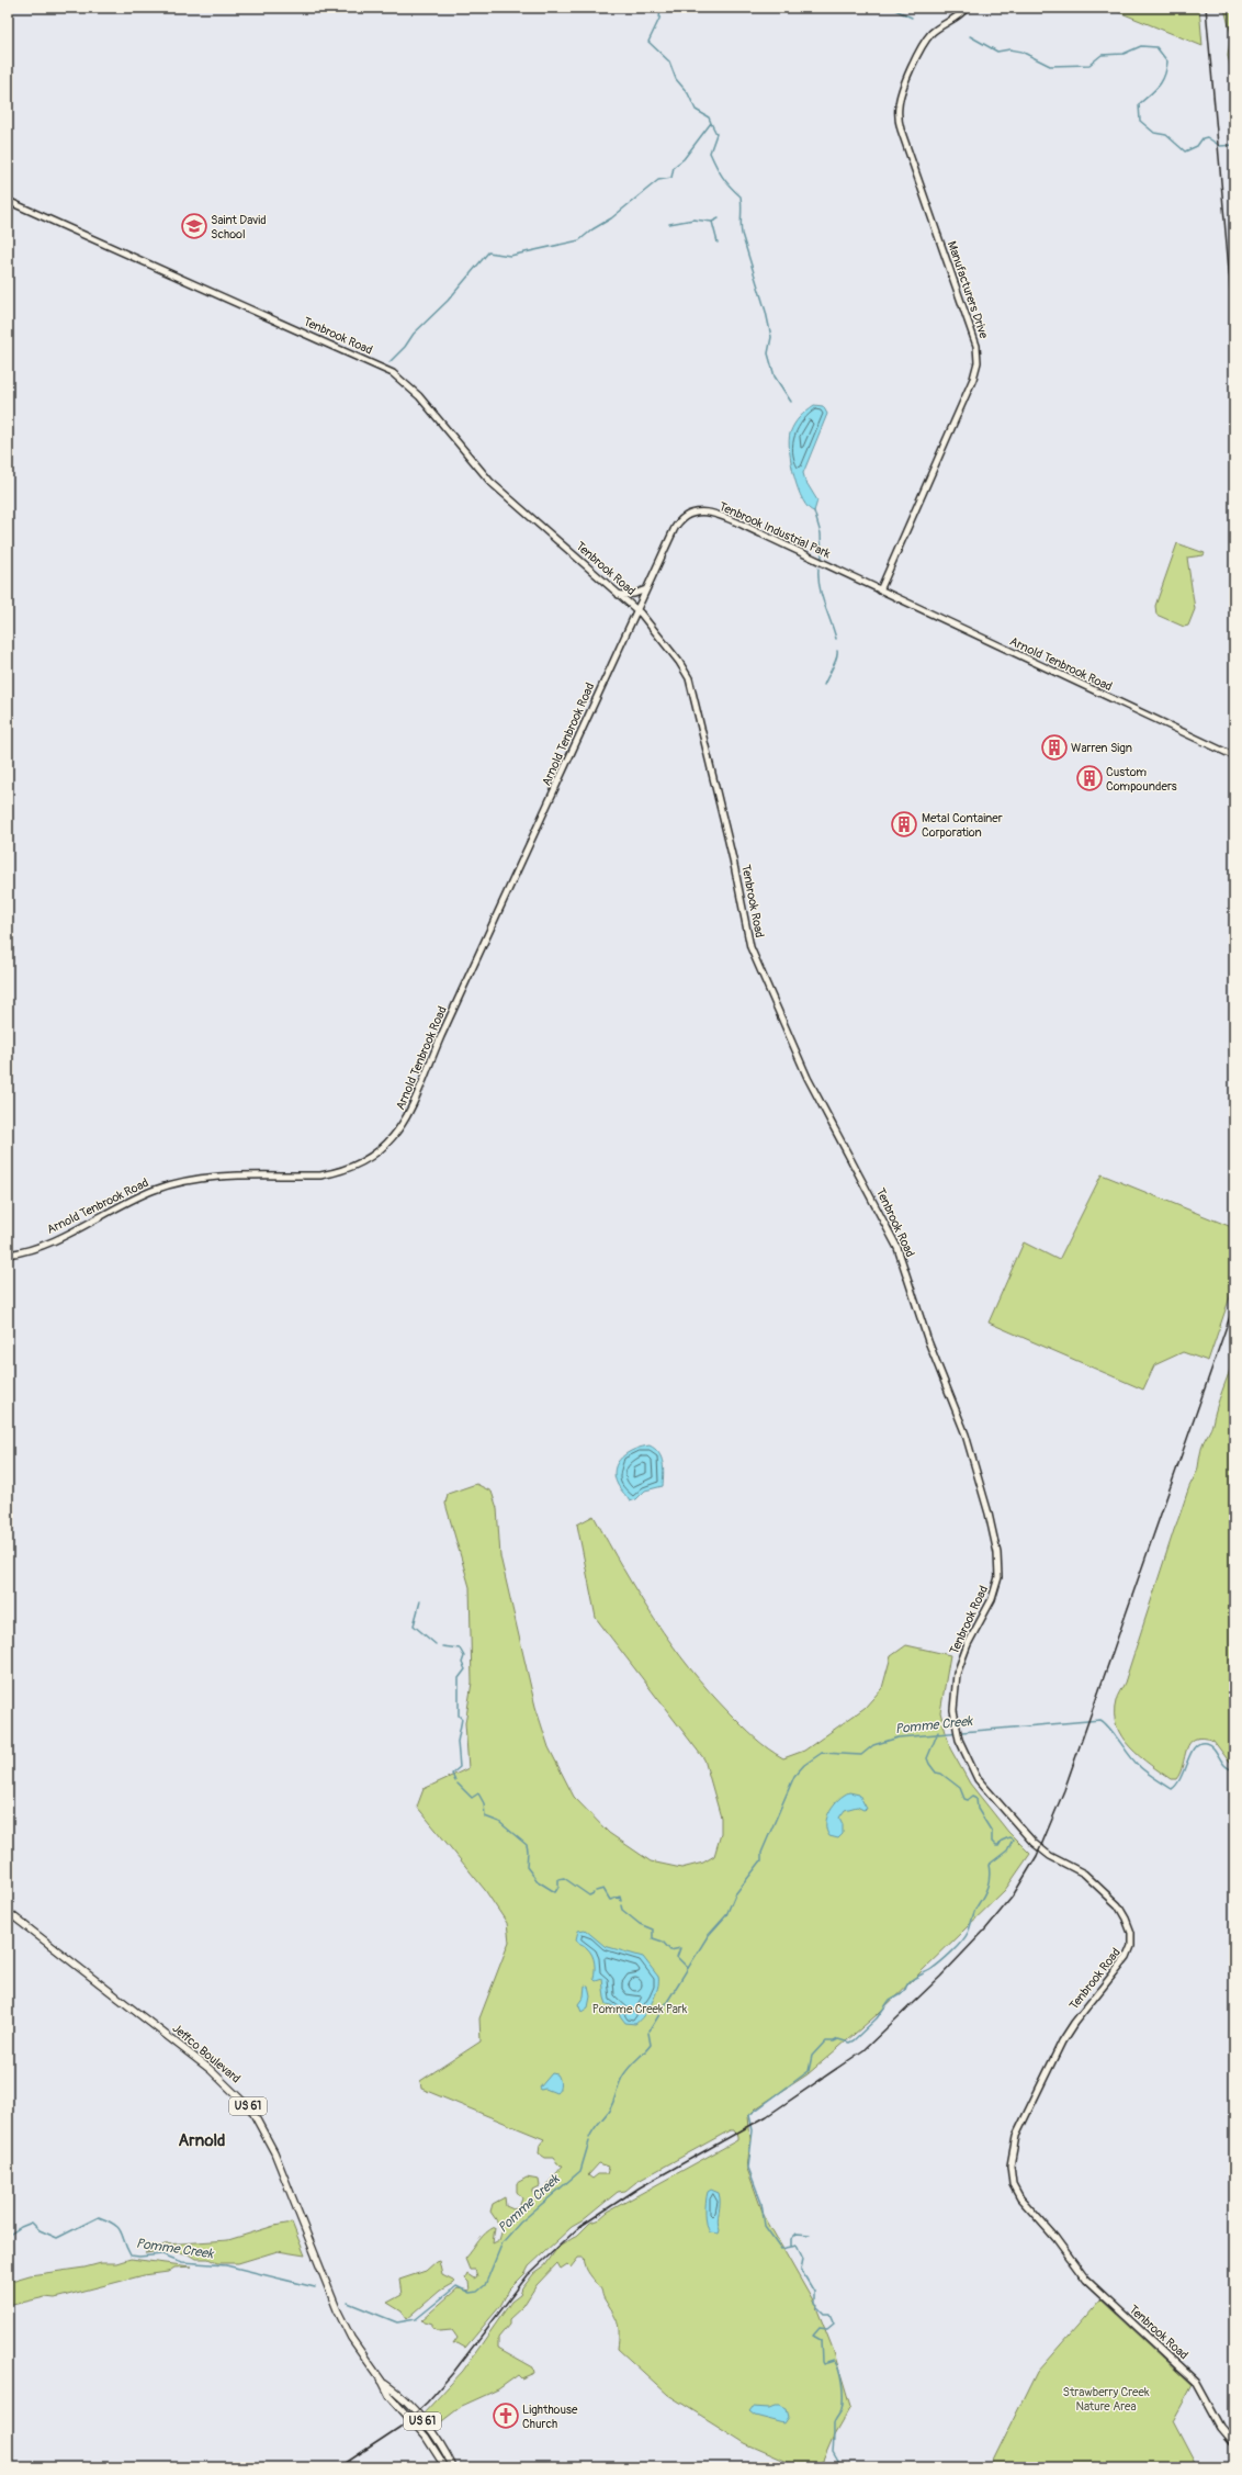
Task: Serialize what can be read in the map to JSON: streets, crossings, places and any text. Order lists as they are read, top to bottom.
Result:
{
  "streets": {
    "main road": ["Jeffco Boulevard", "US 61"],
    "street": [
      "Manufacturers Drive",
      "Tenbrook Road",
      "Tenbrook Industrial Park",
      "Arnold Tenbrook Road"
    ]
  },
  "crossings": [
    ["Manufacturers Drive", "Tenbrook Industrial Park"],
    ["Manufacturers Drive", "Arnold Tenbrook Road"],
    ["Tenbrook Road", "Tenbrook Industrial Park"],
    ["Tenbrook Road", "Arnold Tenbrook Road"],
    ["Tenbrook Industrial Park", "Arnold Tenbrook Road"]
  ],
  "districts": ["Arnold"],
  "water": ["Pomme Creek"],
  "parks": ["Pomme Creek Park", "Strawberry Creek Nature Area"],
  "places": {
    "school or university": ["Saint David School"],
    "building": ["Warren Sign", "Custom Compounders", "Metal Container Corporation"],
    "church": ["Lighthouse Church"]
  }
}
